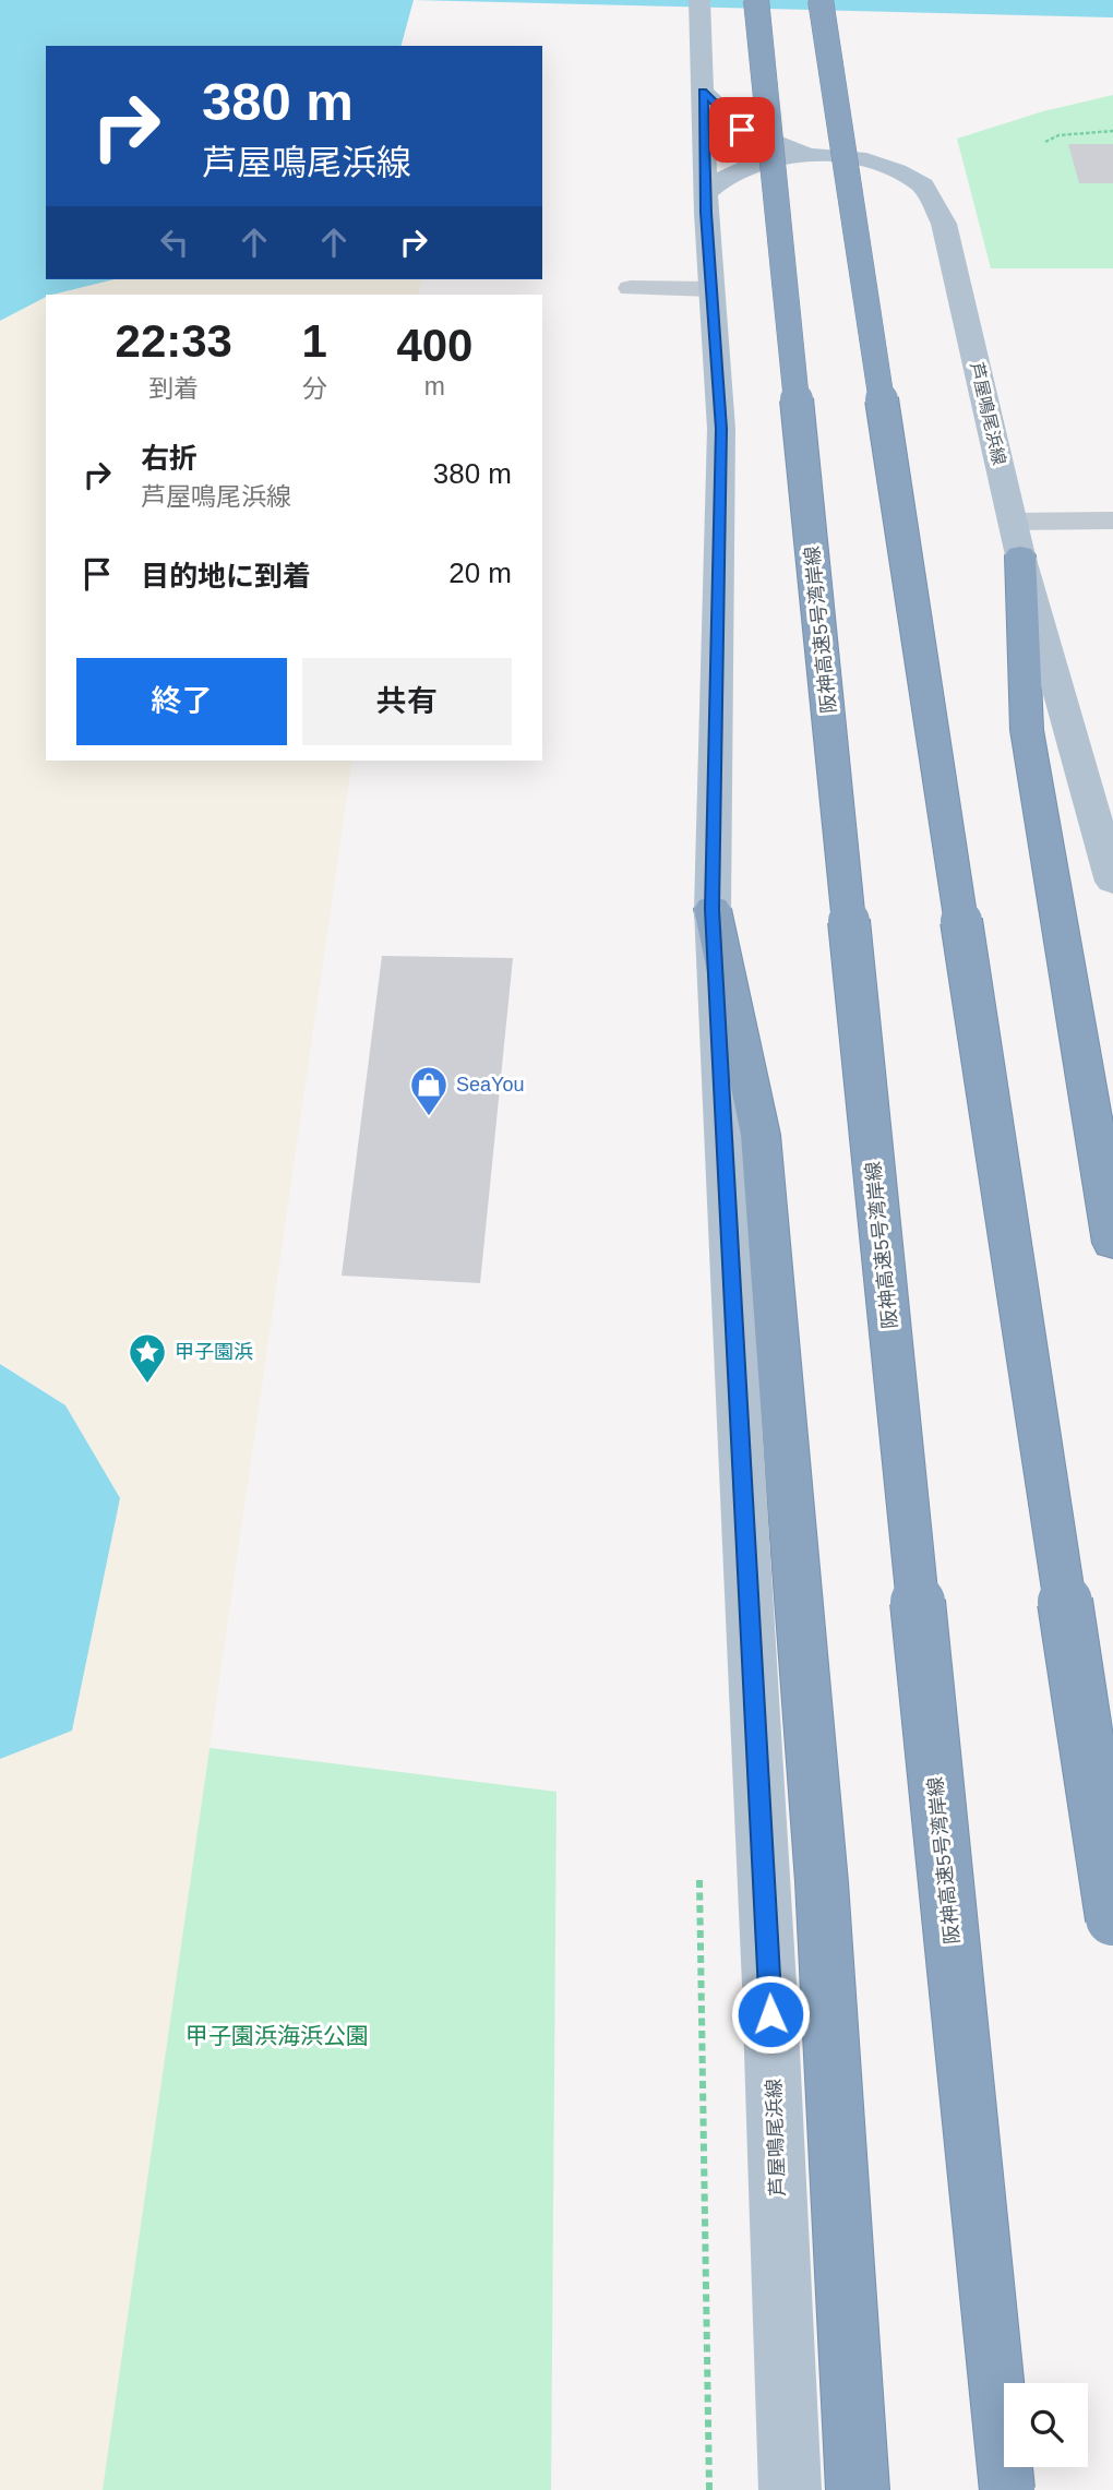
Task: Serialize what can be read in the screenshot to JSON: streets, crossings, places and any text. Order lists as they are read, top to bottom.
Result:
{
  "streets": {
    "highway": ["阪神高速5号湾岸線"],
    "main road": ["芦屋鳴尾浜線"]
  },
  "parks": ["甲子園浜海浜公園"],
  "places": {
    "shop": ["SeaYou"],
    "place": ["甲子園浜"]
  },
  "page": {
    "turn": ["380 m", "芦屋鳴尾浜線"],
    "eta": [
      "22:33",
      "到着",
      "1",
      "分",
      "400",
      "m"
    ],
    "list": [
      {
        "name": "右折",
        "note": "芦屋鳴尾浜線",
        "value": "380 m"
      },
      {
        "name": "目的地に到着",
        "value": "20 m"
      }
    ],
    "buttons": ["終了", "共有"]
  }
}
